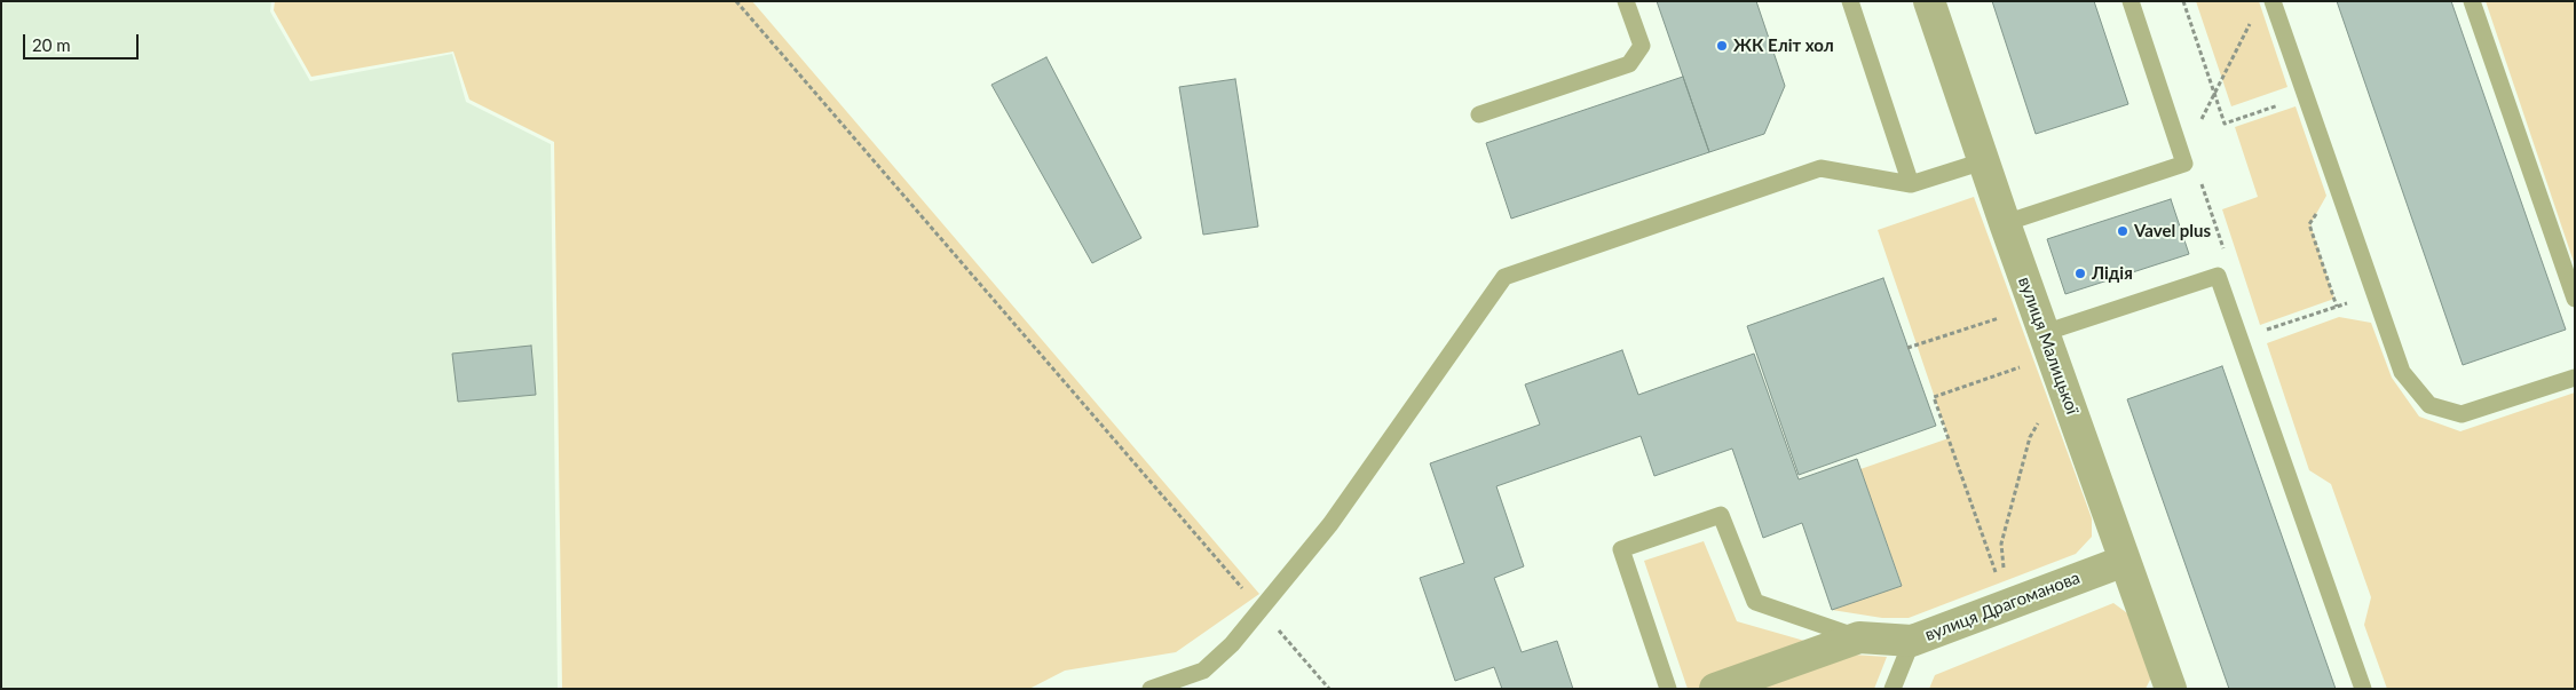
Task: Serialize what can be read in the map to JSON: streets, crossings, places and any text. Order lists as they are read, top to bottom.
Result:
{
  "streets": {
    "street": ["вулиця Малицької", "вулиця Драгоманова"]
  },
  "crossings": [
    ["вулиця Малицької", "вулиця Драгоманова"]
  ],
  "places": ["ЖК Еліт хол", "Vavel plus", "Лідія"],
  "scale_bar": "20 m"
}
